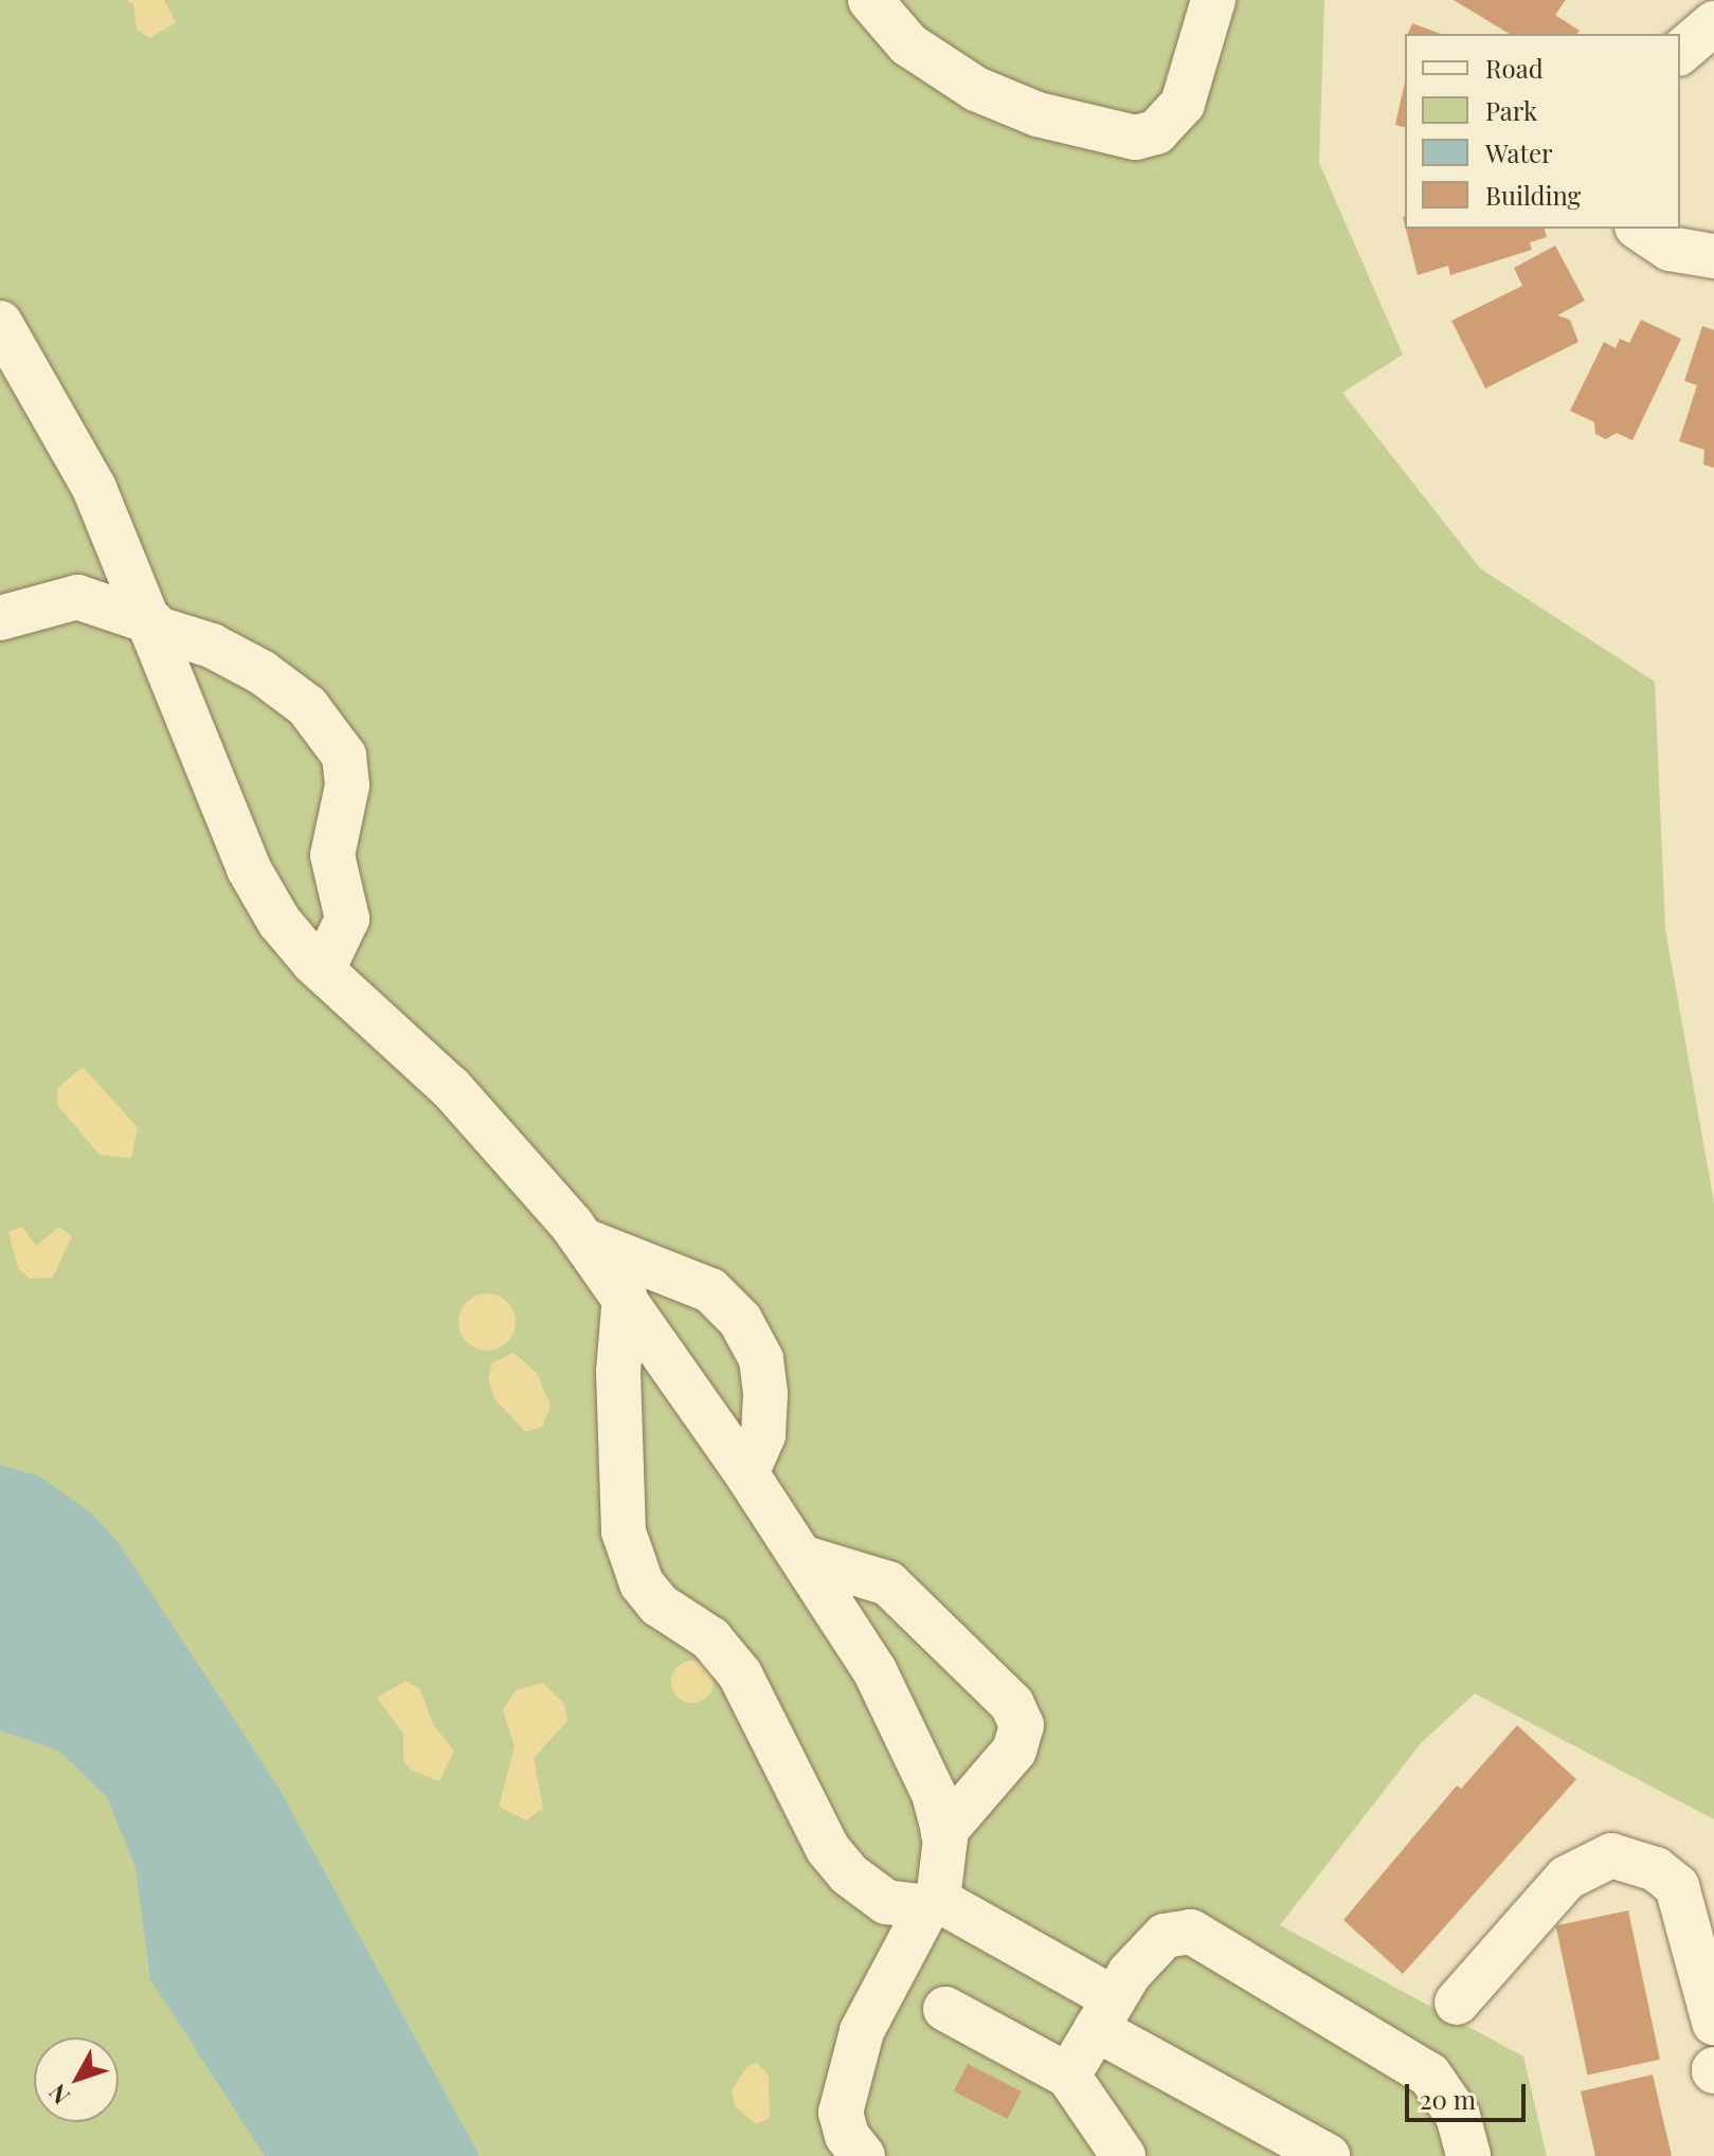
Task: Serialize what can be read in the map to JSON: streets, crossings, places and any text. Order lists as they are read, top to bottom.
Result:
{
  "legend": [
    "Road",
    "Park",
    "Water",
    "Building"
  ],
  "scale_bar": "20 m",
  "north": "bottom left"
}
